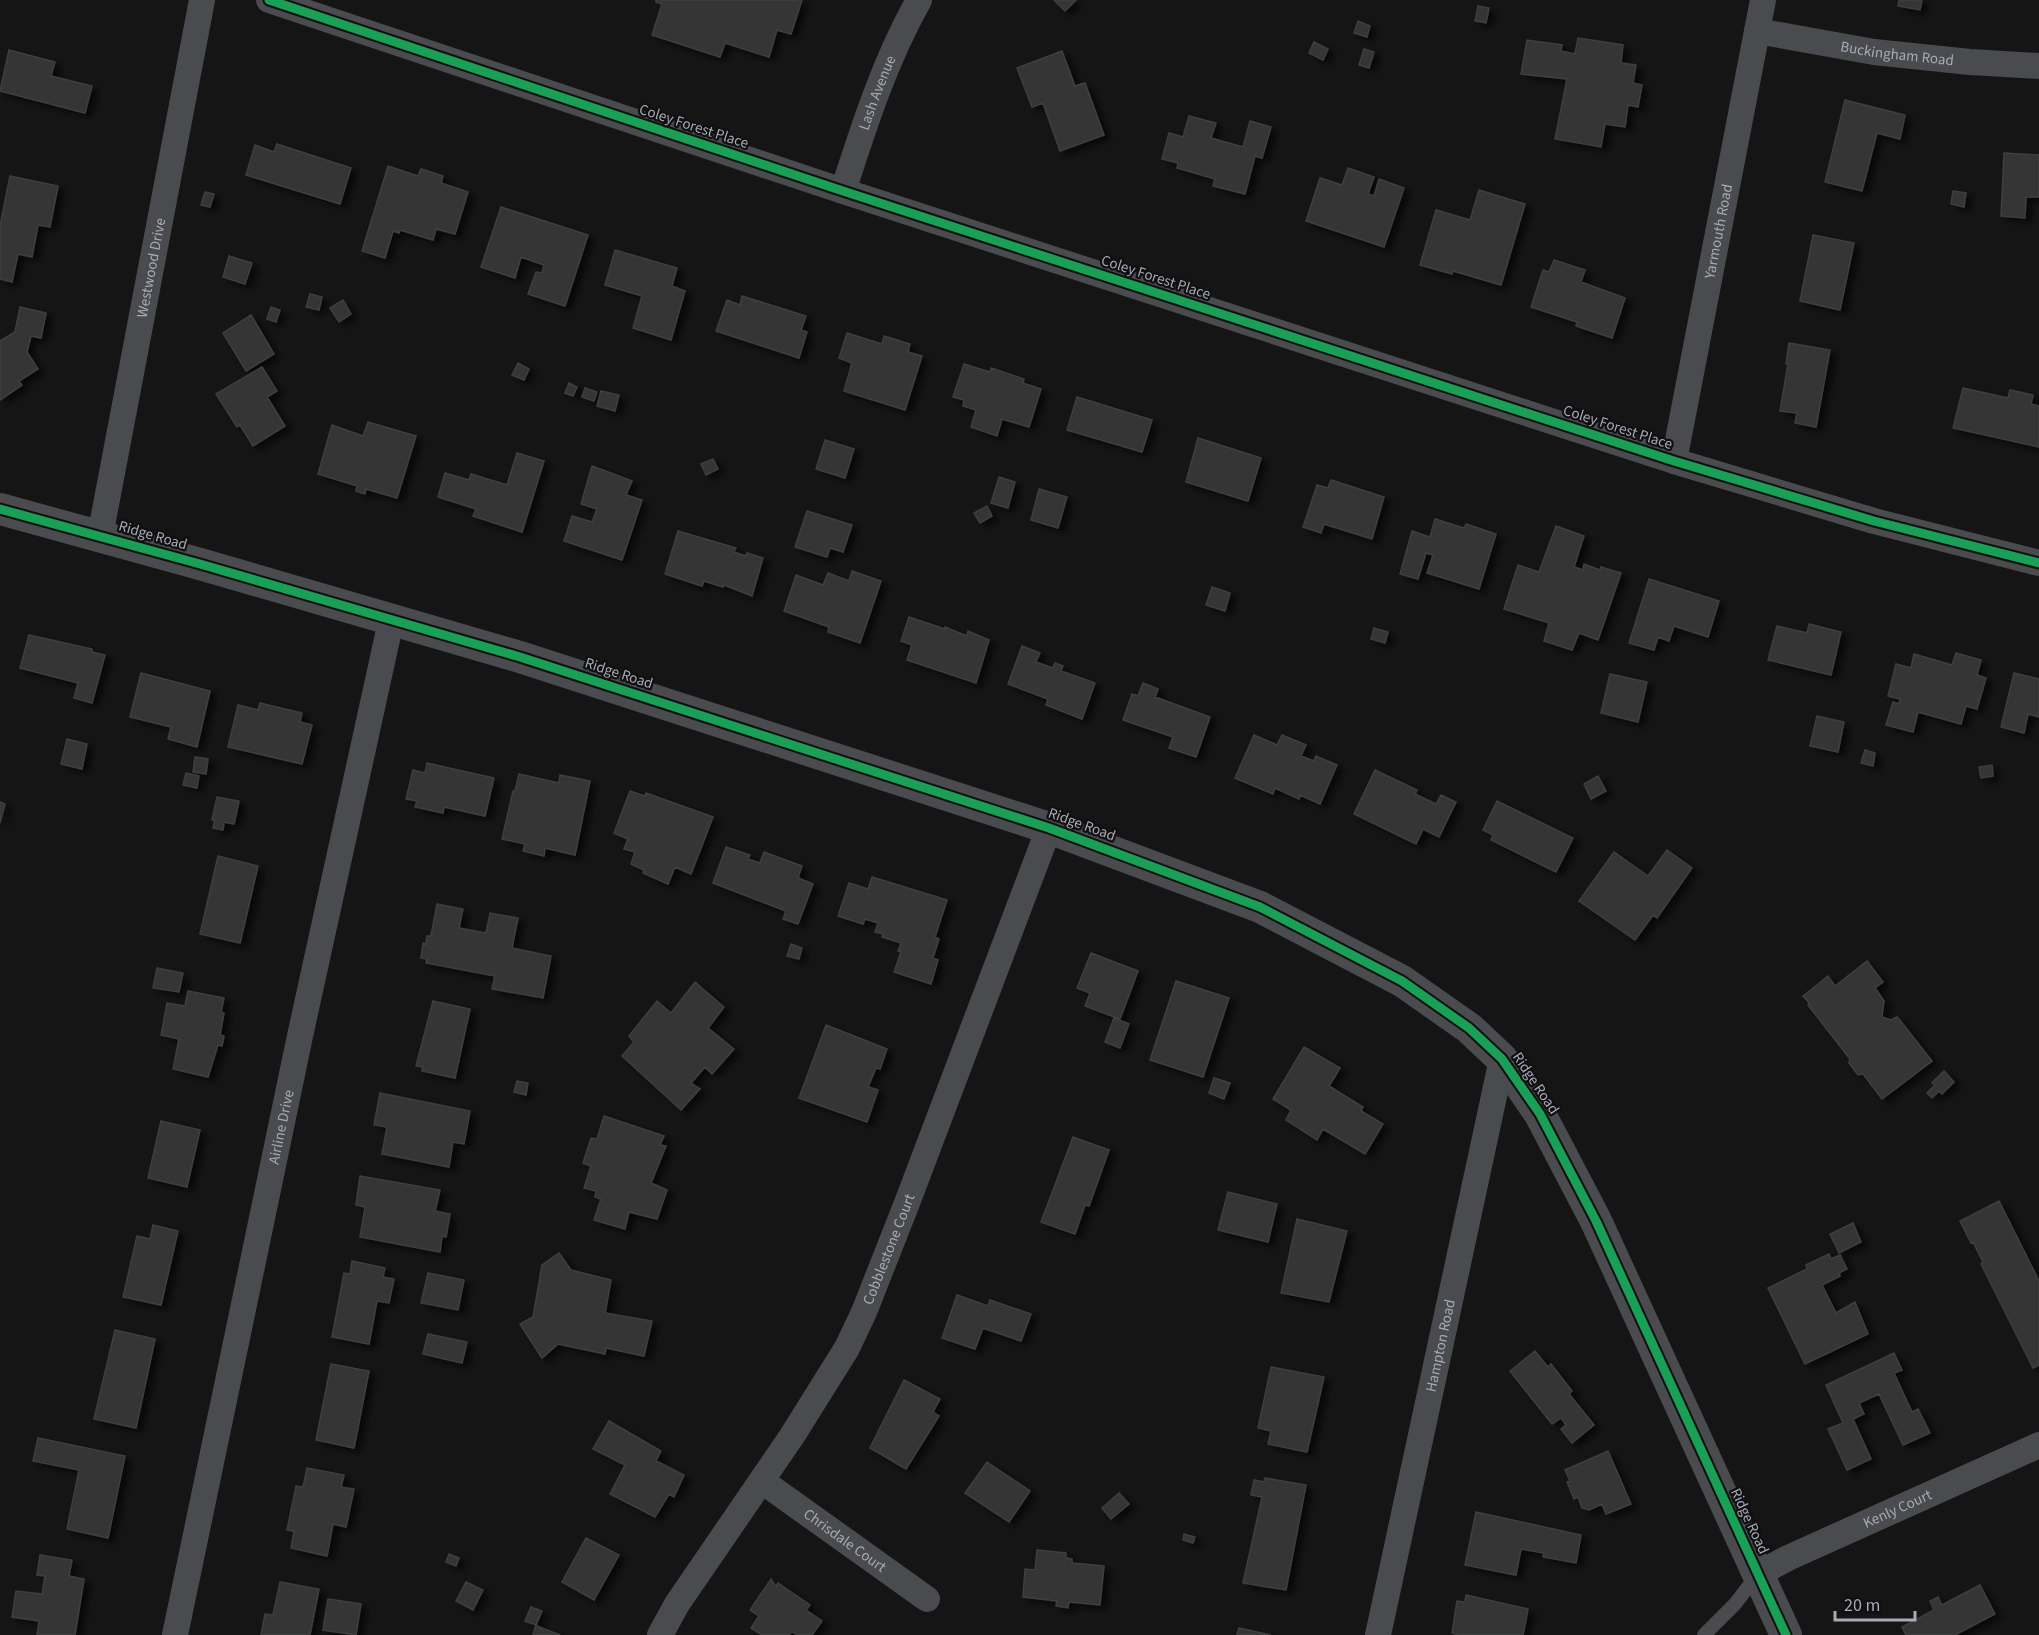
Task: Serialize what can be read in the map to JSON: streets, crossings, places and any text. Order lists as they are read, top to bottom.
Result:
{
  "streets": {
    "street": [
      "Buckingham Road",
      "Lash Avenue",
      "Coley Forest Place",
      "Yarmouth Road",
      "Westwood Drive",
      "Ridge Road",
      "Airline Drive",
      "Cobblestone Court",
      "Hampton Road",
      "Kenly Court",
      "Chrisdale Court"
    ]
  },
  "crossings": [
    ["Buckingham Road", "Yarmouth Road"],
    ["Lash Avenue", "Coley Forest Place"],
    ["Coley Forest Place", "Yarmouth Road"],
    ["Westwood Drive", "Ridge Road"],
    ["Ridge Road", "Airline Drive"],
    ["Ridge Road", "Cobblestone Court"],
    ["Ridge Road", "Hampton Road"],
    ["Ridge Road", "Kenly Court"],
    ["Cobblestone Court", "Chrisdale Court"]
  ],
  "scale_bar": "20 m"
}
